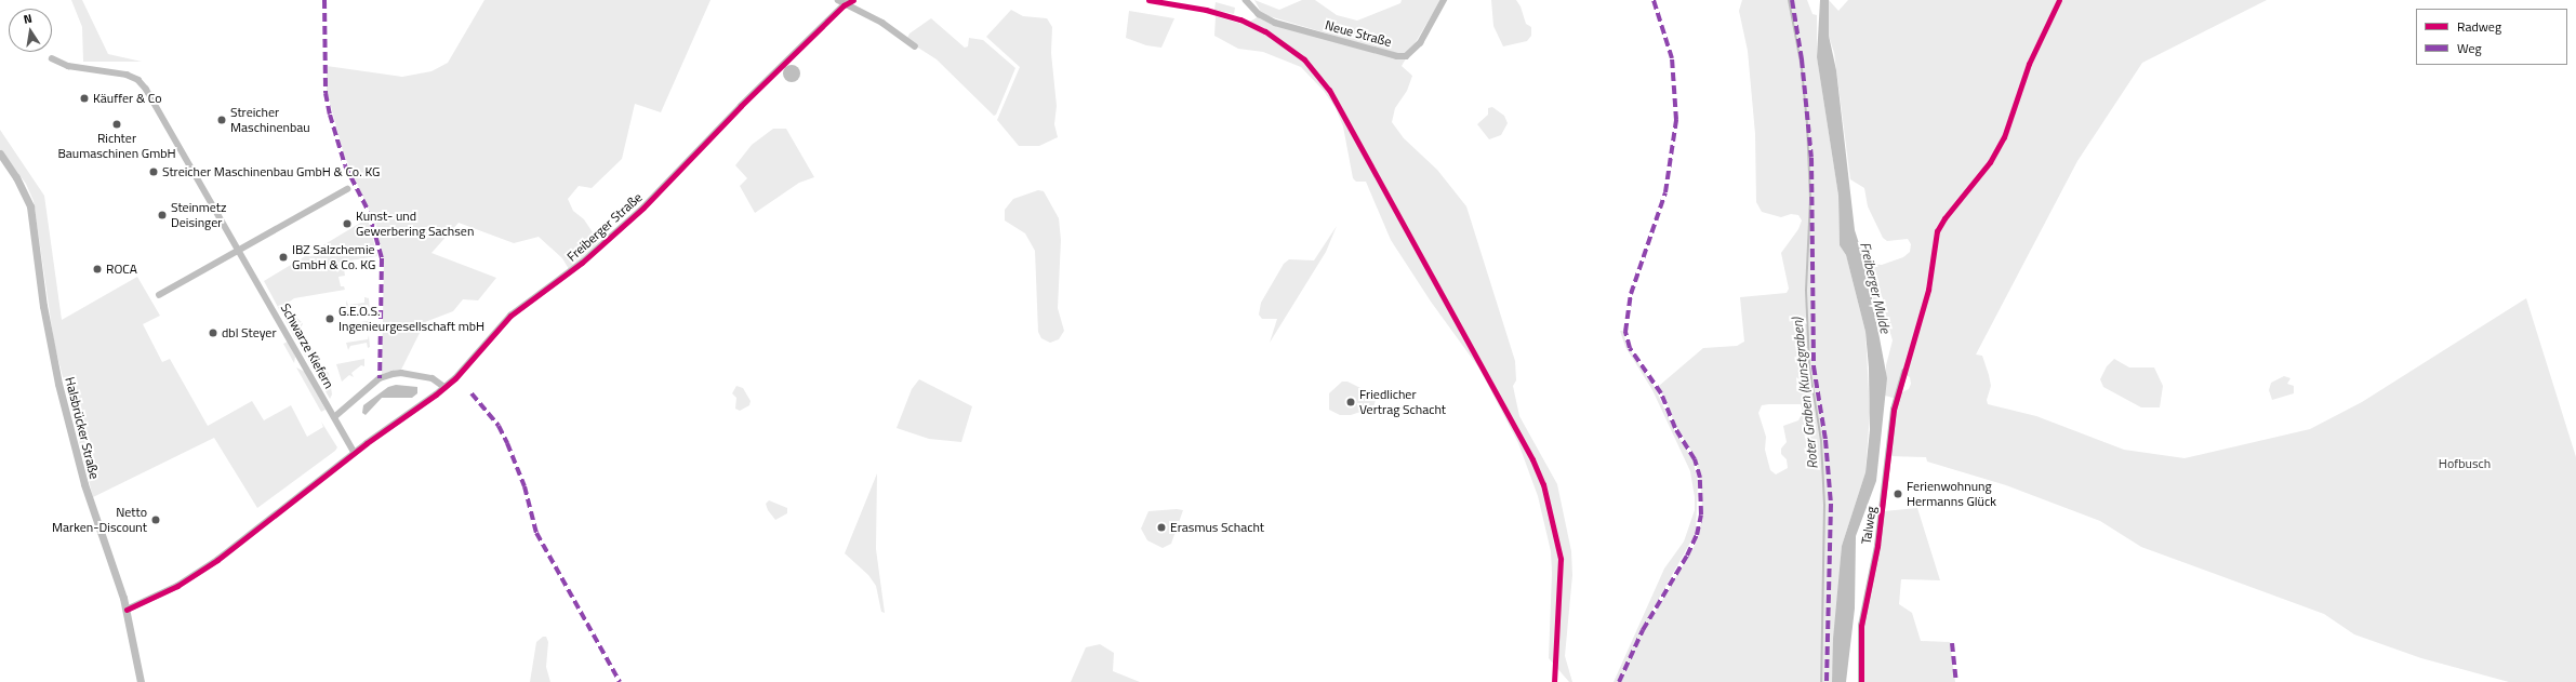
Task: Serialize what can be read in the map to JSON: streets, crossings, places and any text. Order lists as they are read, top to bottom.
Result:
{
  "streets": {
    "main road": ["Halsbrücker Straße"],
    "street": [
      "Neue Straße",
      "Freiberger Straße",
      "Schwarze Kiefern",
      "Talweg"
    ]
  },
  "crossings": [
    ["Freiberger Straße", "Schwarze Kiefern"],
    ["Freiberger Straße", "Halsbrücker Straße"]
  ],
  "water": ["Freiberger Mulde", "Roter Graben (Kunstgraben)"],
  "parks": ["Hofbusch"],
  "places": [
    "Käuffer & Co",
    "Streicher Maschinenbau",
    "Richter Baumaschinen GmbH",
    "Streicher Maschinenbau GmbH & Co. KG",
    "Steinmetz Deisinger",
    "Kunst- und Gewerbering Sachsen",
    "IBZ Salzchemie GmbH & Co. KG",
    "ROCA",
    "G.E.O.S. Ingenieurgesellschaft mbH",
    "dbl Steyer",
    "Friedlicher Vertrag Schacht",
    "Ferienwohnung Hermanns Glück",
    "Netto Marken-Discount",
    "Erasmus Schacht"
  ],
  "legend": ["Radweg", "Weg"],
  "north": "top"
}
